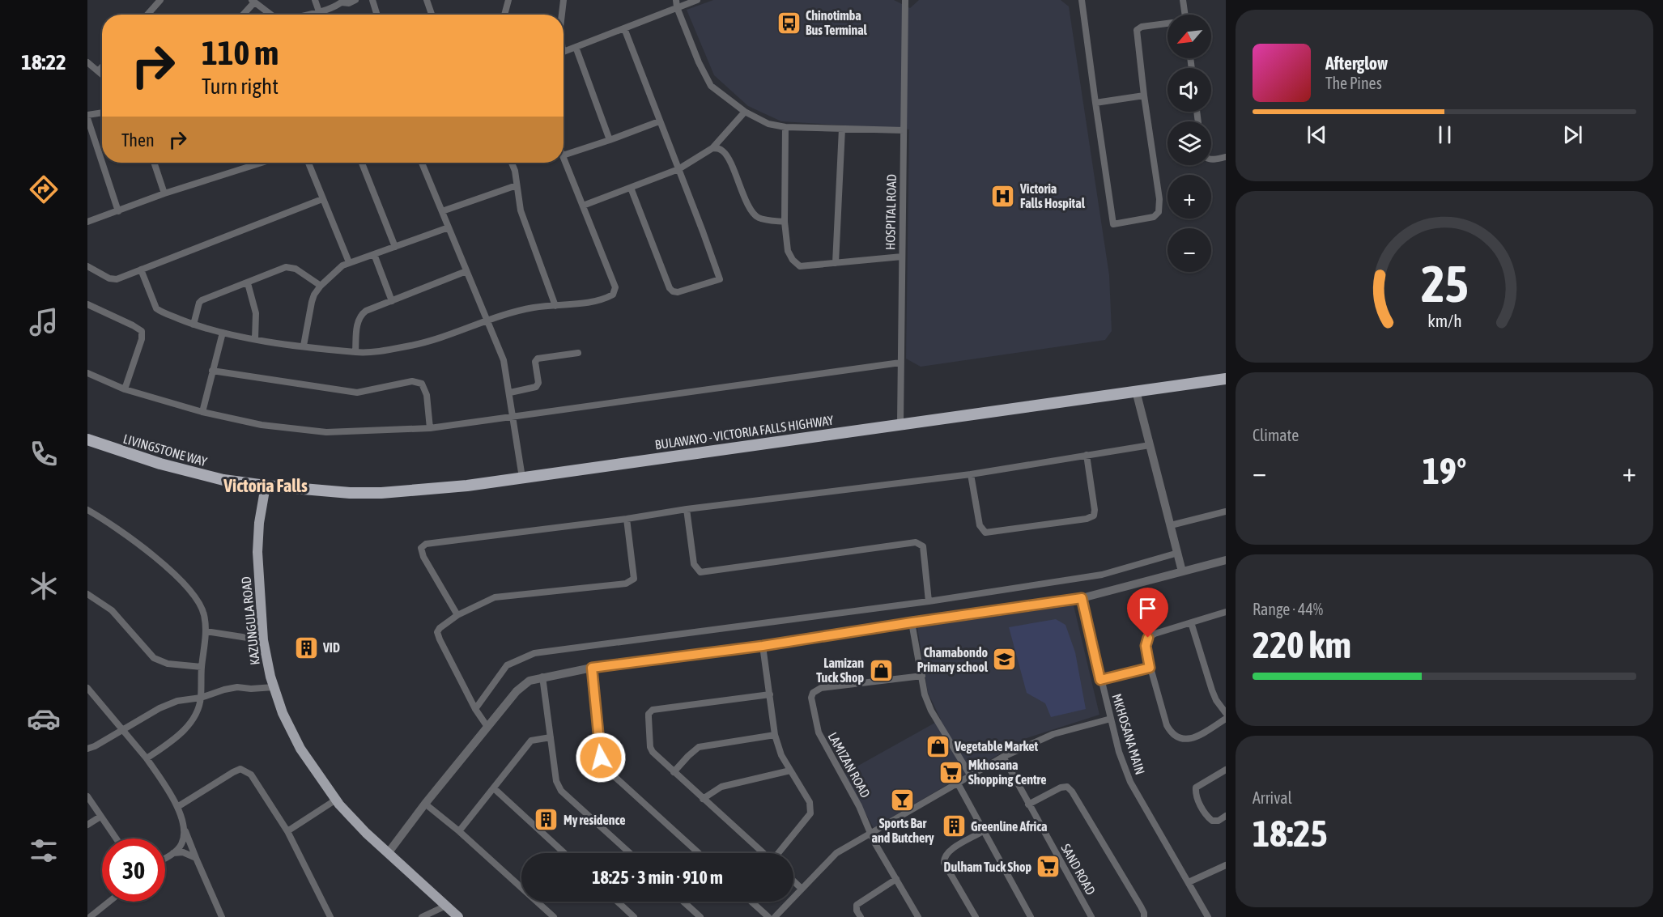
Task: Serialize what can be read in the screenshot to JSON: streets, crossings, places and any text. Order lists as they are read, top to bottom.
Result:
{
  "streets": {
    "highway": ["BULAWAYO - VICTORIA FALLS HIGHWAY", "LIVINGSTONE WAY"],
    "main road": ["KAZUNGULA ROAD"],
    "street": [
      "HOSPITAL ROAD",
      "MKHOSANA MAIN",
      "LAMIZAN ROAD",
      "SAND ROAD"
    ]
  },
  "crossings": [
    ["HOSPITAL ROAD", "BULAWAYO - VICTORIA FALLS HIGHWAY"],
    ["BULAWAYO - VICTORIA FALLS HIGHWAY", "LIVINGSTONE WAY"],
    ["BULAWAYO - VICTORIA FALLS HIGHWAY", "KAZUNGULA ROAD"],
    ["LIVINGSTONE WAY", "KAZUNGULA ROAD"]
  ],
  "districts": ["Victoria Falls"],
  "places": {
    "bus stop": ["Chinotimba Bus Terminal"],
    "hospital": ["Victoria Falls Hospital"],
    "building": ["VID", "My residence", "Greenline Africa"],
    "school or university": ["Chamabondo Primary school"],
    "shop": ["Lamizan Tuck Shop", "Vegetable Market"],
    "supermarket": ["Mkhosana Shopping Centre", "Dulham Tuck Shop"],
    "bar": ["Sports Bar and Butchery"]
  },
  "north": "bottom left",
  "page": {
    "tabs": "18:22",
    "map_buttons": ["+", "−"],
    "turn": ["110 m", "Turn right"],
    "song": ["Afterglow", "The Pines"],
    "then": "Then",
    "tile": [
      "Climate",
      ["Range · 44%", "220 km"],
      ["Arrival", "18:25"]
    ],
    "heat": ["−", "19°", "+"],
    "limit": "30",
    "trip": "18:25 · 3 min · 910 m",
    "gauge": ["25", "km/h"]
  }
}
